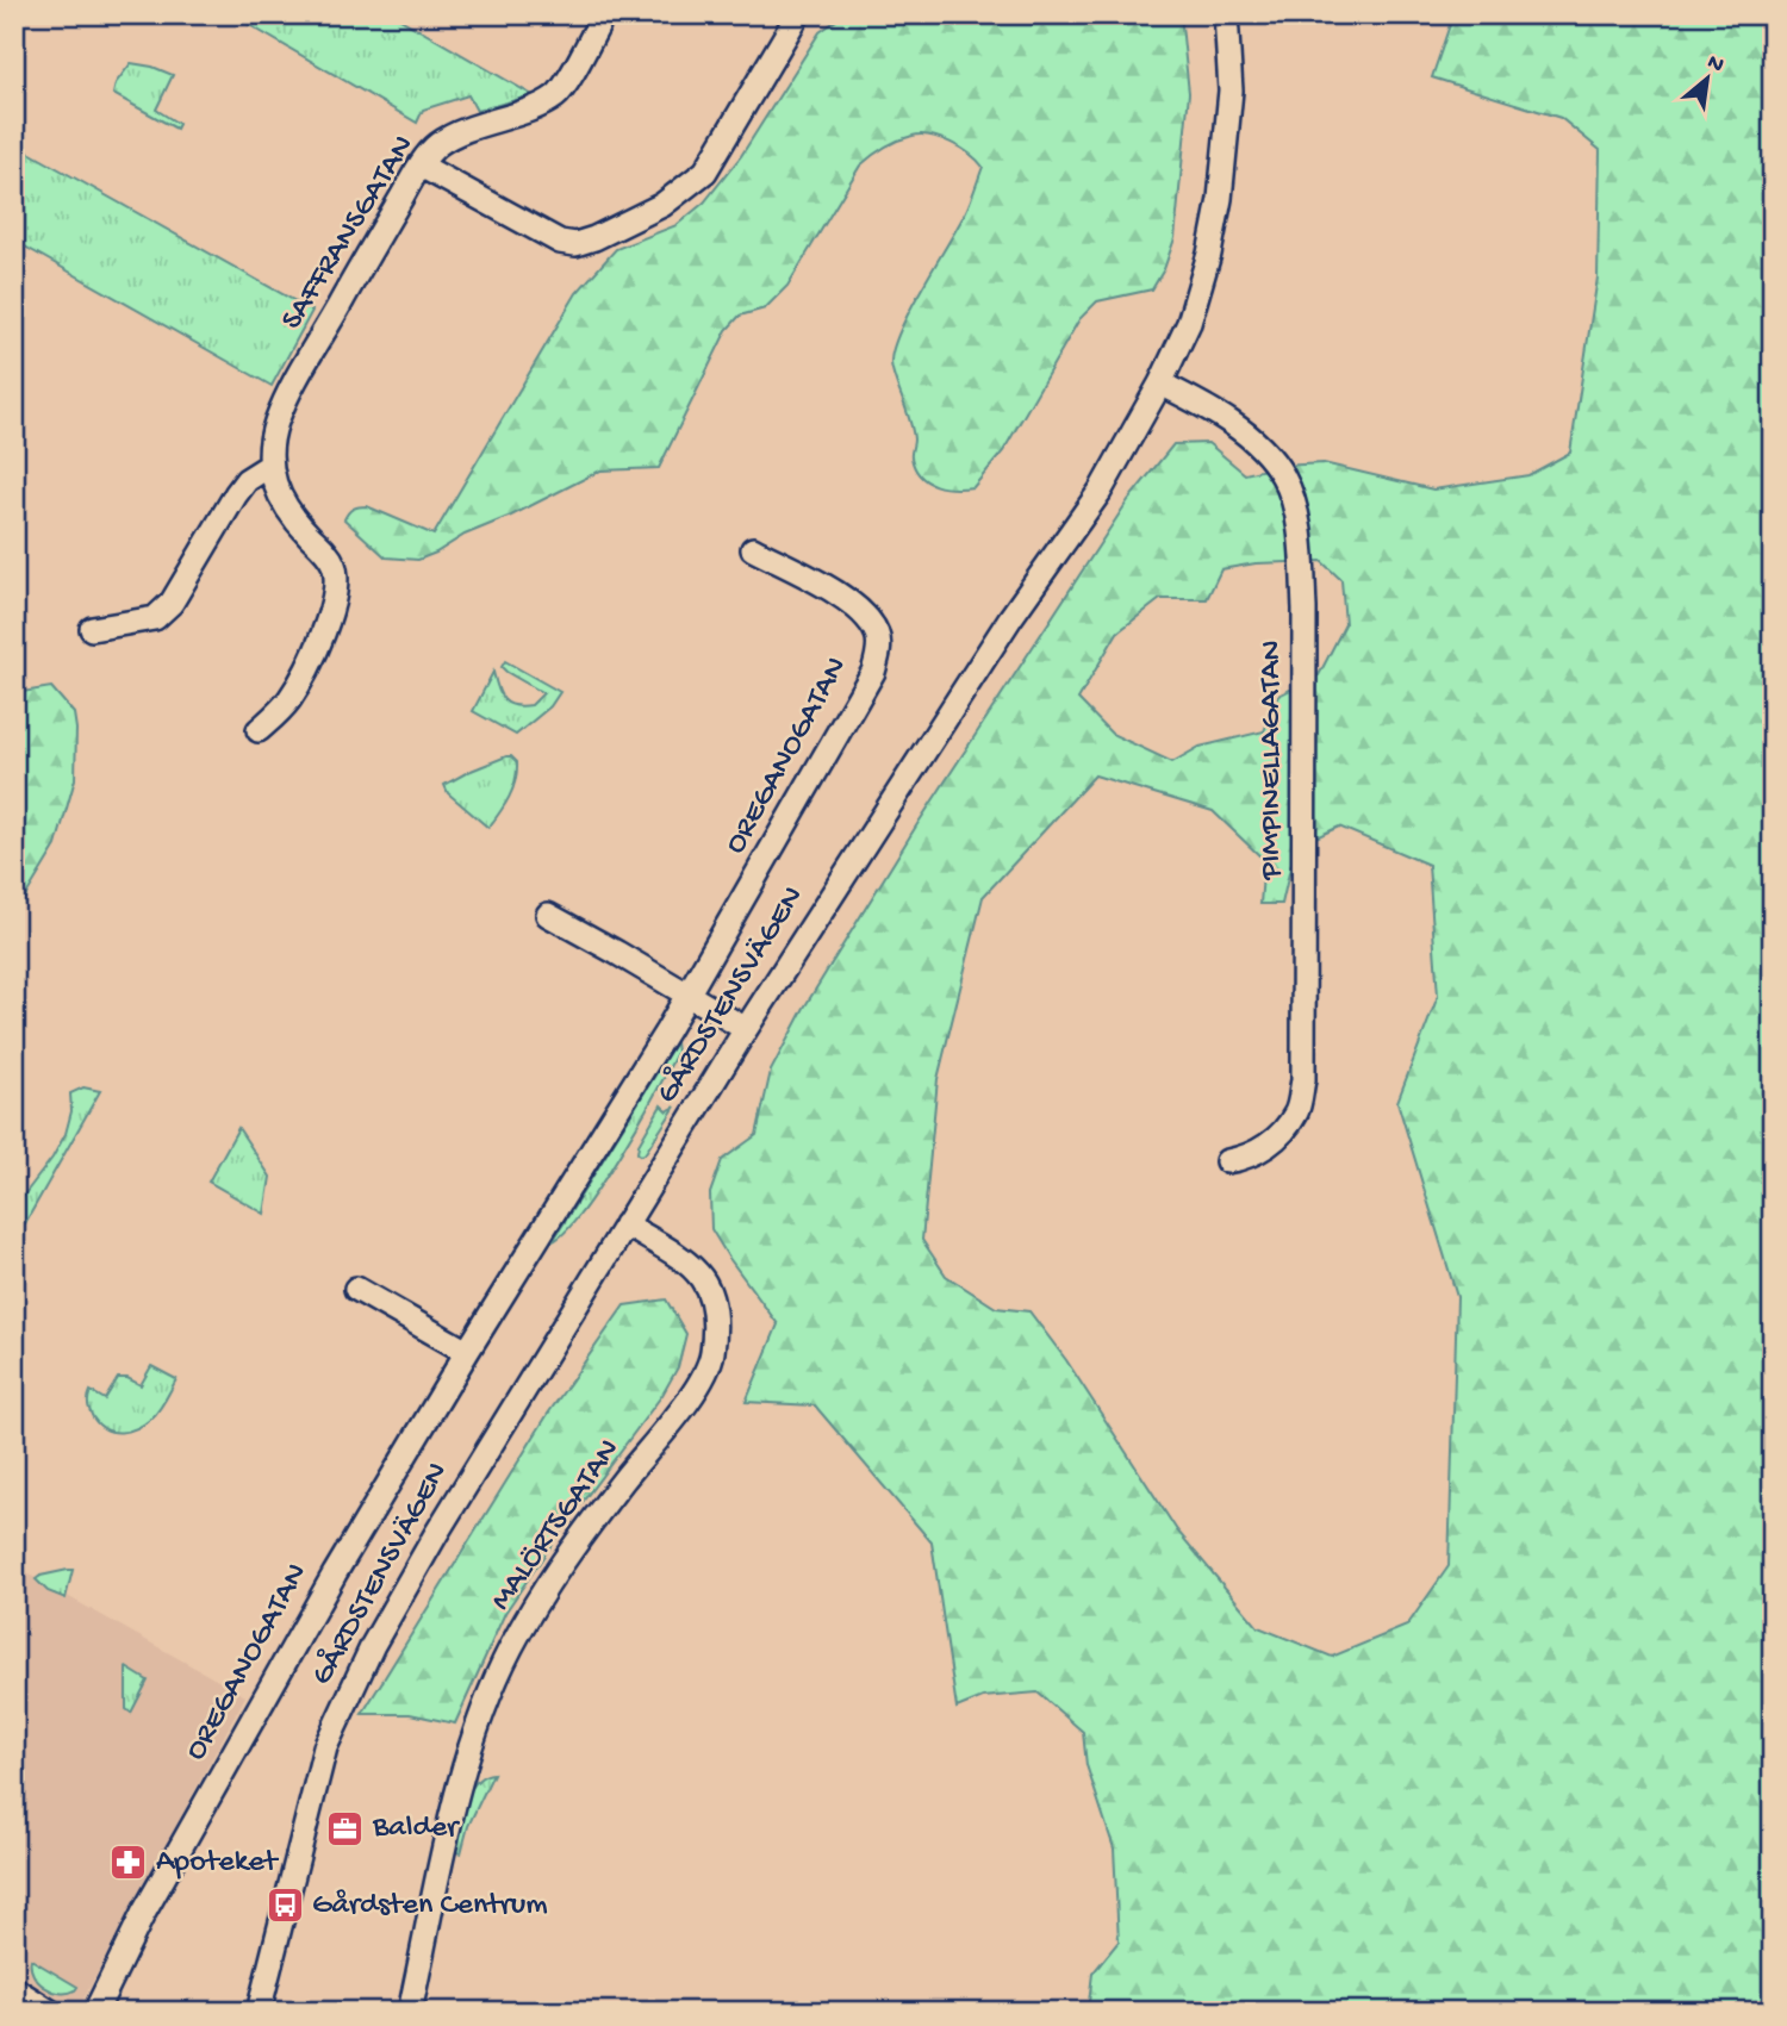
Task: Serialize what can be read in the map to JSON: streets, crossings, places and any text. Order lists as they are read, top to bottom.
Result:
{
  "streets": {
    "street": [
      "SAFFRANSGATAN",
      "OREGANOGATAN",
      "PIMPINELLAGATAN",
      "GÅRDSTENSVÄGEN",
      "MALÖRTSGATAN"
    ]
  },
  "crossings": [
    ["PIMPINELLAGATAN", "GÅRDSTENSVÄGEN"],
    ["GÅRDSTENSVÄGEN", "MALÖRTSGATAN"]
  ],
  "places": {
    "office": ["Balder"],
    "pharmacy": ["Apoteket"],
    "bus stop": ["Gårdsten Centrum"]
  },
  "north": "top right"
}
